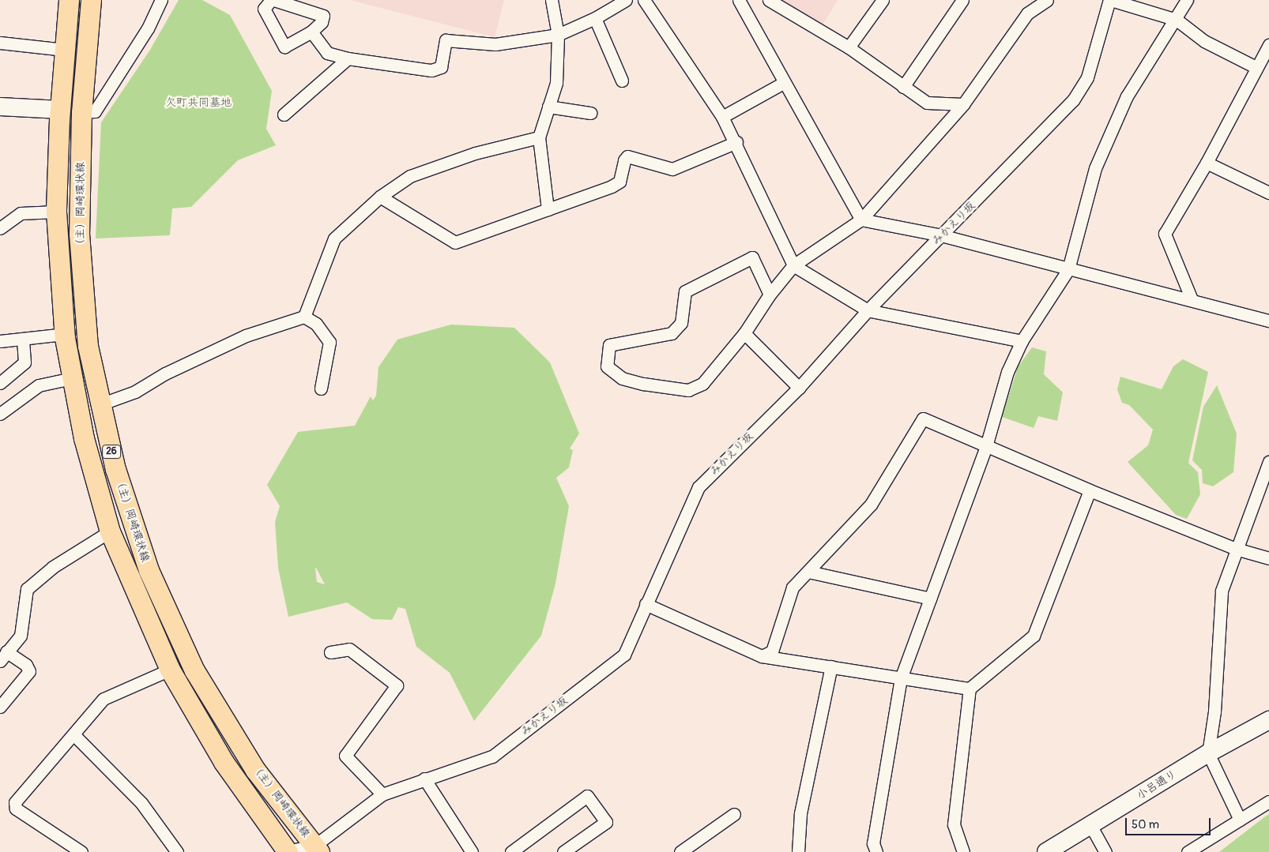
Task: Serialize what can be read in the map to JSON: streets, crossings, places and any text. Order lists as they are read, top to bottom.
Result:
{
  "streets": {
    "main road": ["（主）岡崎環状線", "26"],
    "street": ["みかえり坂", "小呂通り"]
  },
  "crossings": [
    ["（主）岡崎環状線", "みかえり坂"]
  ],
  "parks": ["欠町共同墓地"],
  "scale_bar": "50 m"
}
